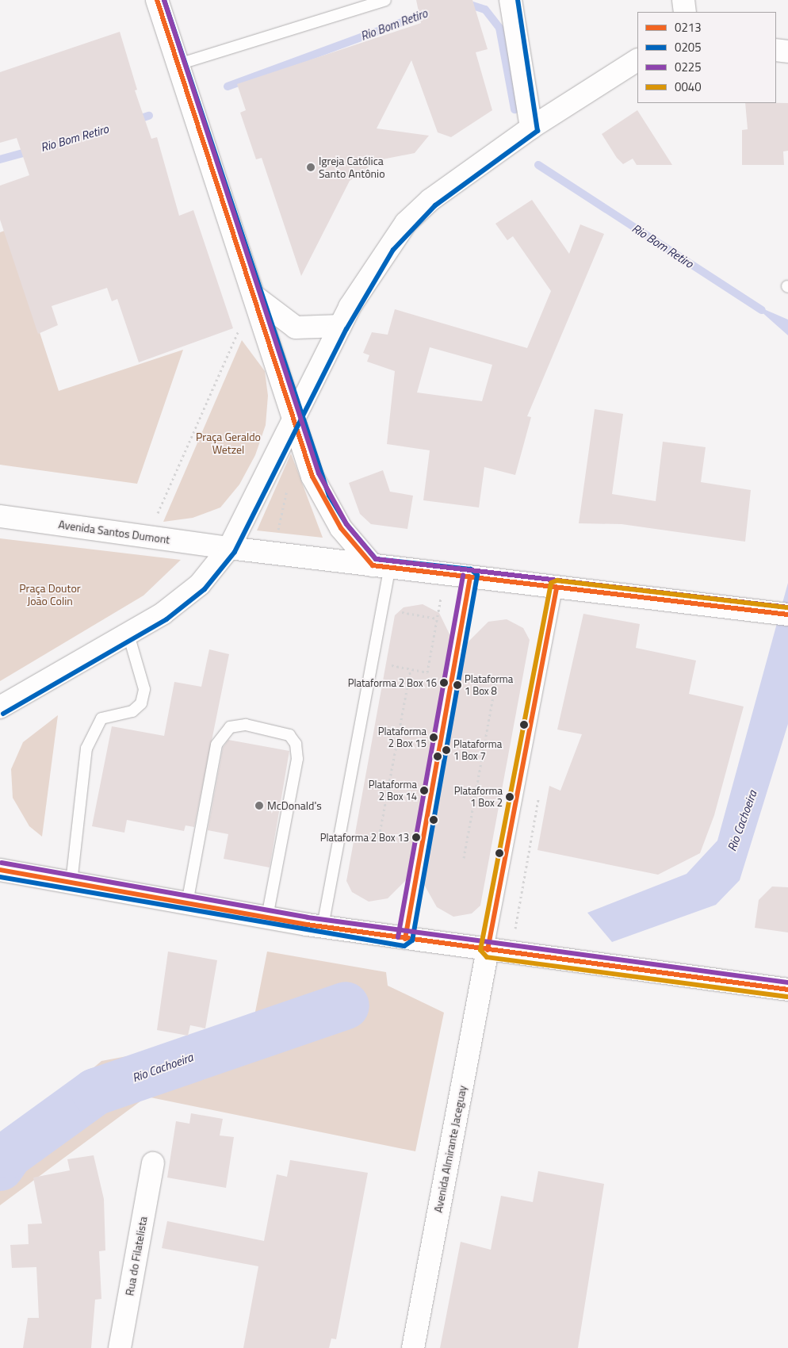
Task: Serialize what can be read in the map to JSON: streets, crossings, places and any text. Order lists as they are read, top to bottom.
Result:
{
  "streets": {
    "main road": ["Avenida Santos Dumont", "Avenida Almirante Jaceguay", "Rua do Filatelista"]
  },
  "water": ["Rio Bom Retiro", "Rio Cachoeira"],
  "parks": ["Praça Geraldo Wetzel", "Praça Doutor João Colin"],
  "places": [
    "Igreja Católica Santo Antônio",
    "Plataforma 2 Box 16",
    "Plataforma 1 Box 8",
    "Plataforma 2 Box 15",
    "Plataforma 1 Box 7",
    "Plataforma 2 Box 14",
    "Plataforma 1 Box 2",
    "McDonald's",
    "Plataforma 2 Box 13"
  ],
  "lines": [
    "transit line 0213",
    "transit line 0205",
    "transit line 0225",
    "transit line 0040"
  ],
  "legend": [
    "0213",
    "0205",
    "0225",
    "0040"
  ]
}
